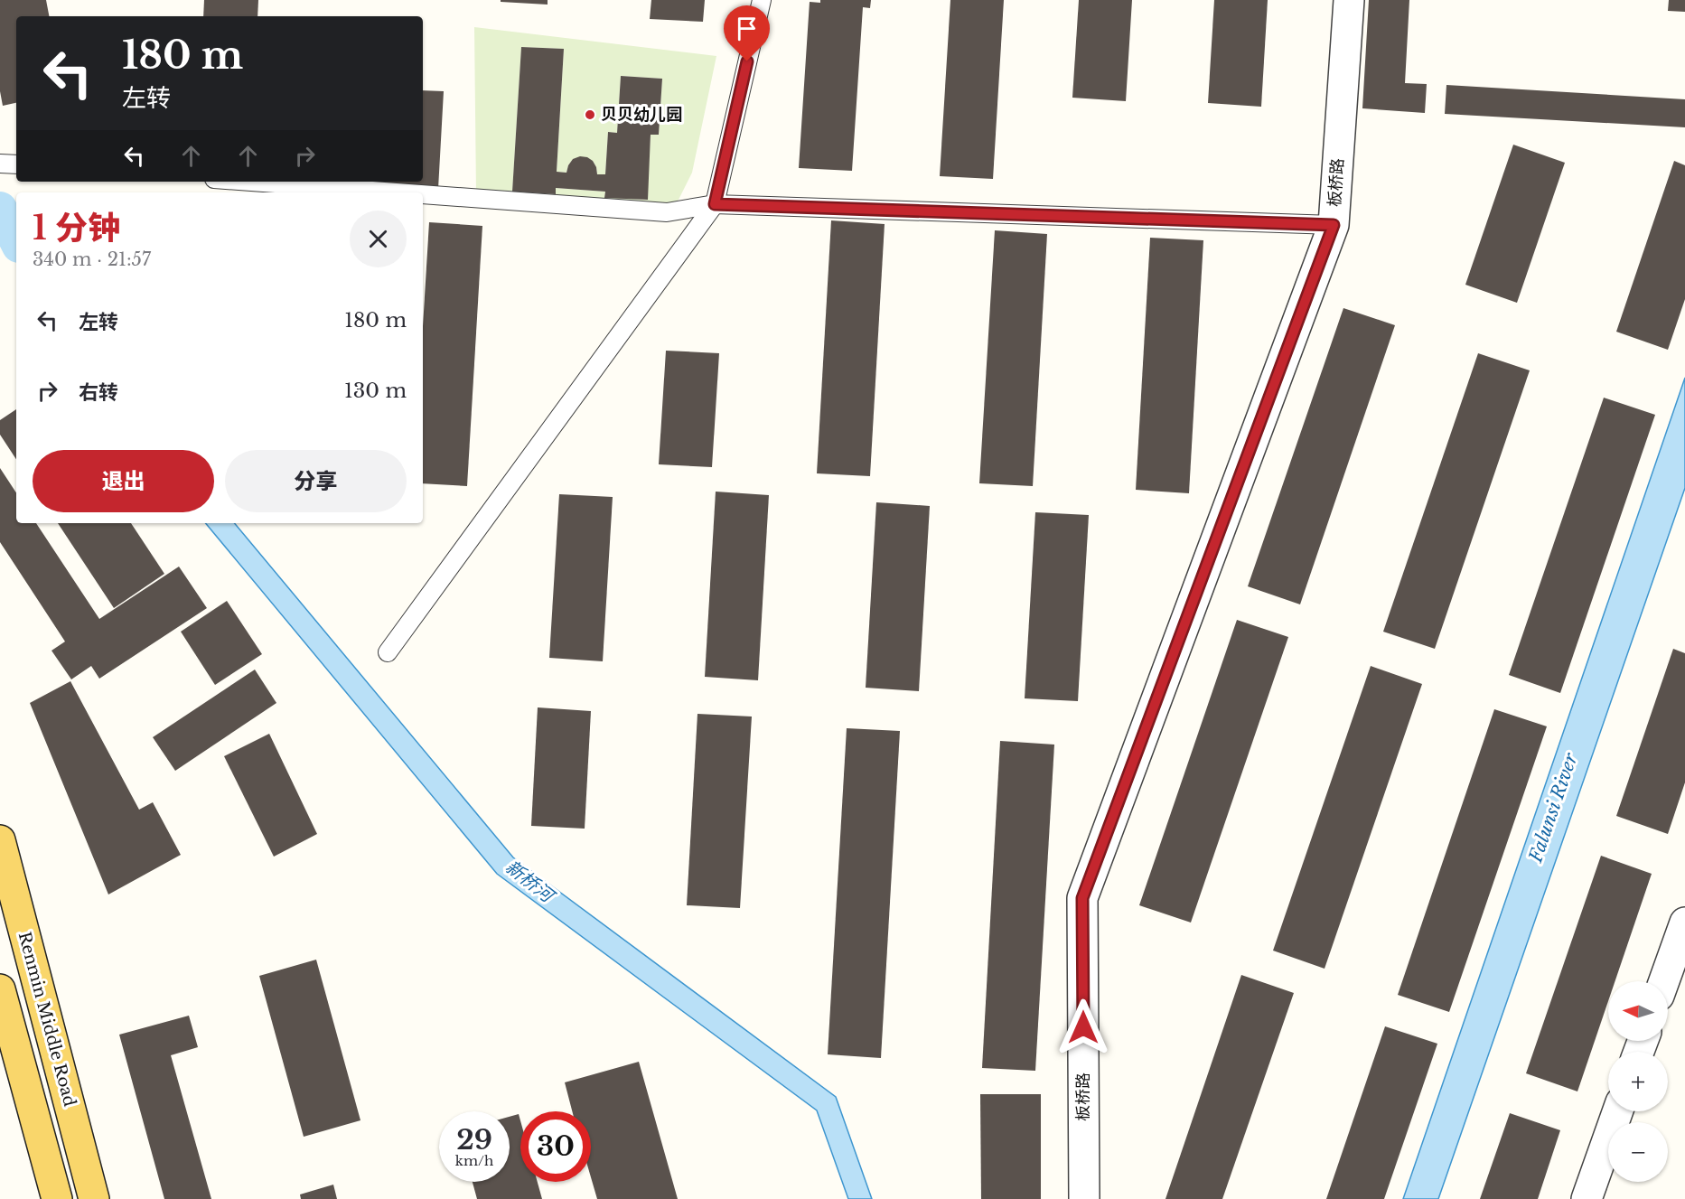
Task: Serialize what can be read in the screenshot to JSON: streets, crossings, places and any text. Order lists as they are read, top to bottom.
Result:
{
  "streets": {
    "main road": ["Renmin Middle Road"],
    "street": ["板桥路"]
  },
  "water": ["Falunsi River", "新桥河"],
  "places": ["贝贝幼儿园"],
  "north": "left",
  "page": {
    "turn": ["180 m", "左转"],
    "heading": ["1 分钟", "340 m · 21:57"],
    "list": [
      {
        "name": "左转",
        "value": "180 m"
      },
      {
        "name": "右转",
        "value": "130 m"
      }
    ],
    "buttons": ["退出", "分享"],
    "map_buttons": ["+", "−"],
    "speed": "29 km/h",
    "limit": "30"
  }
}
